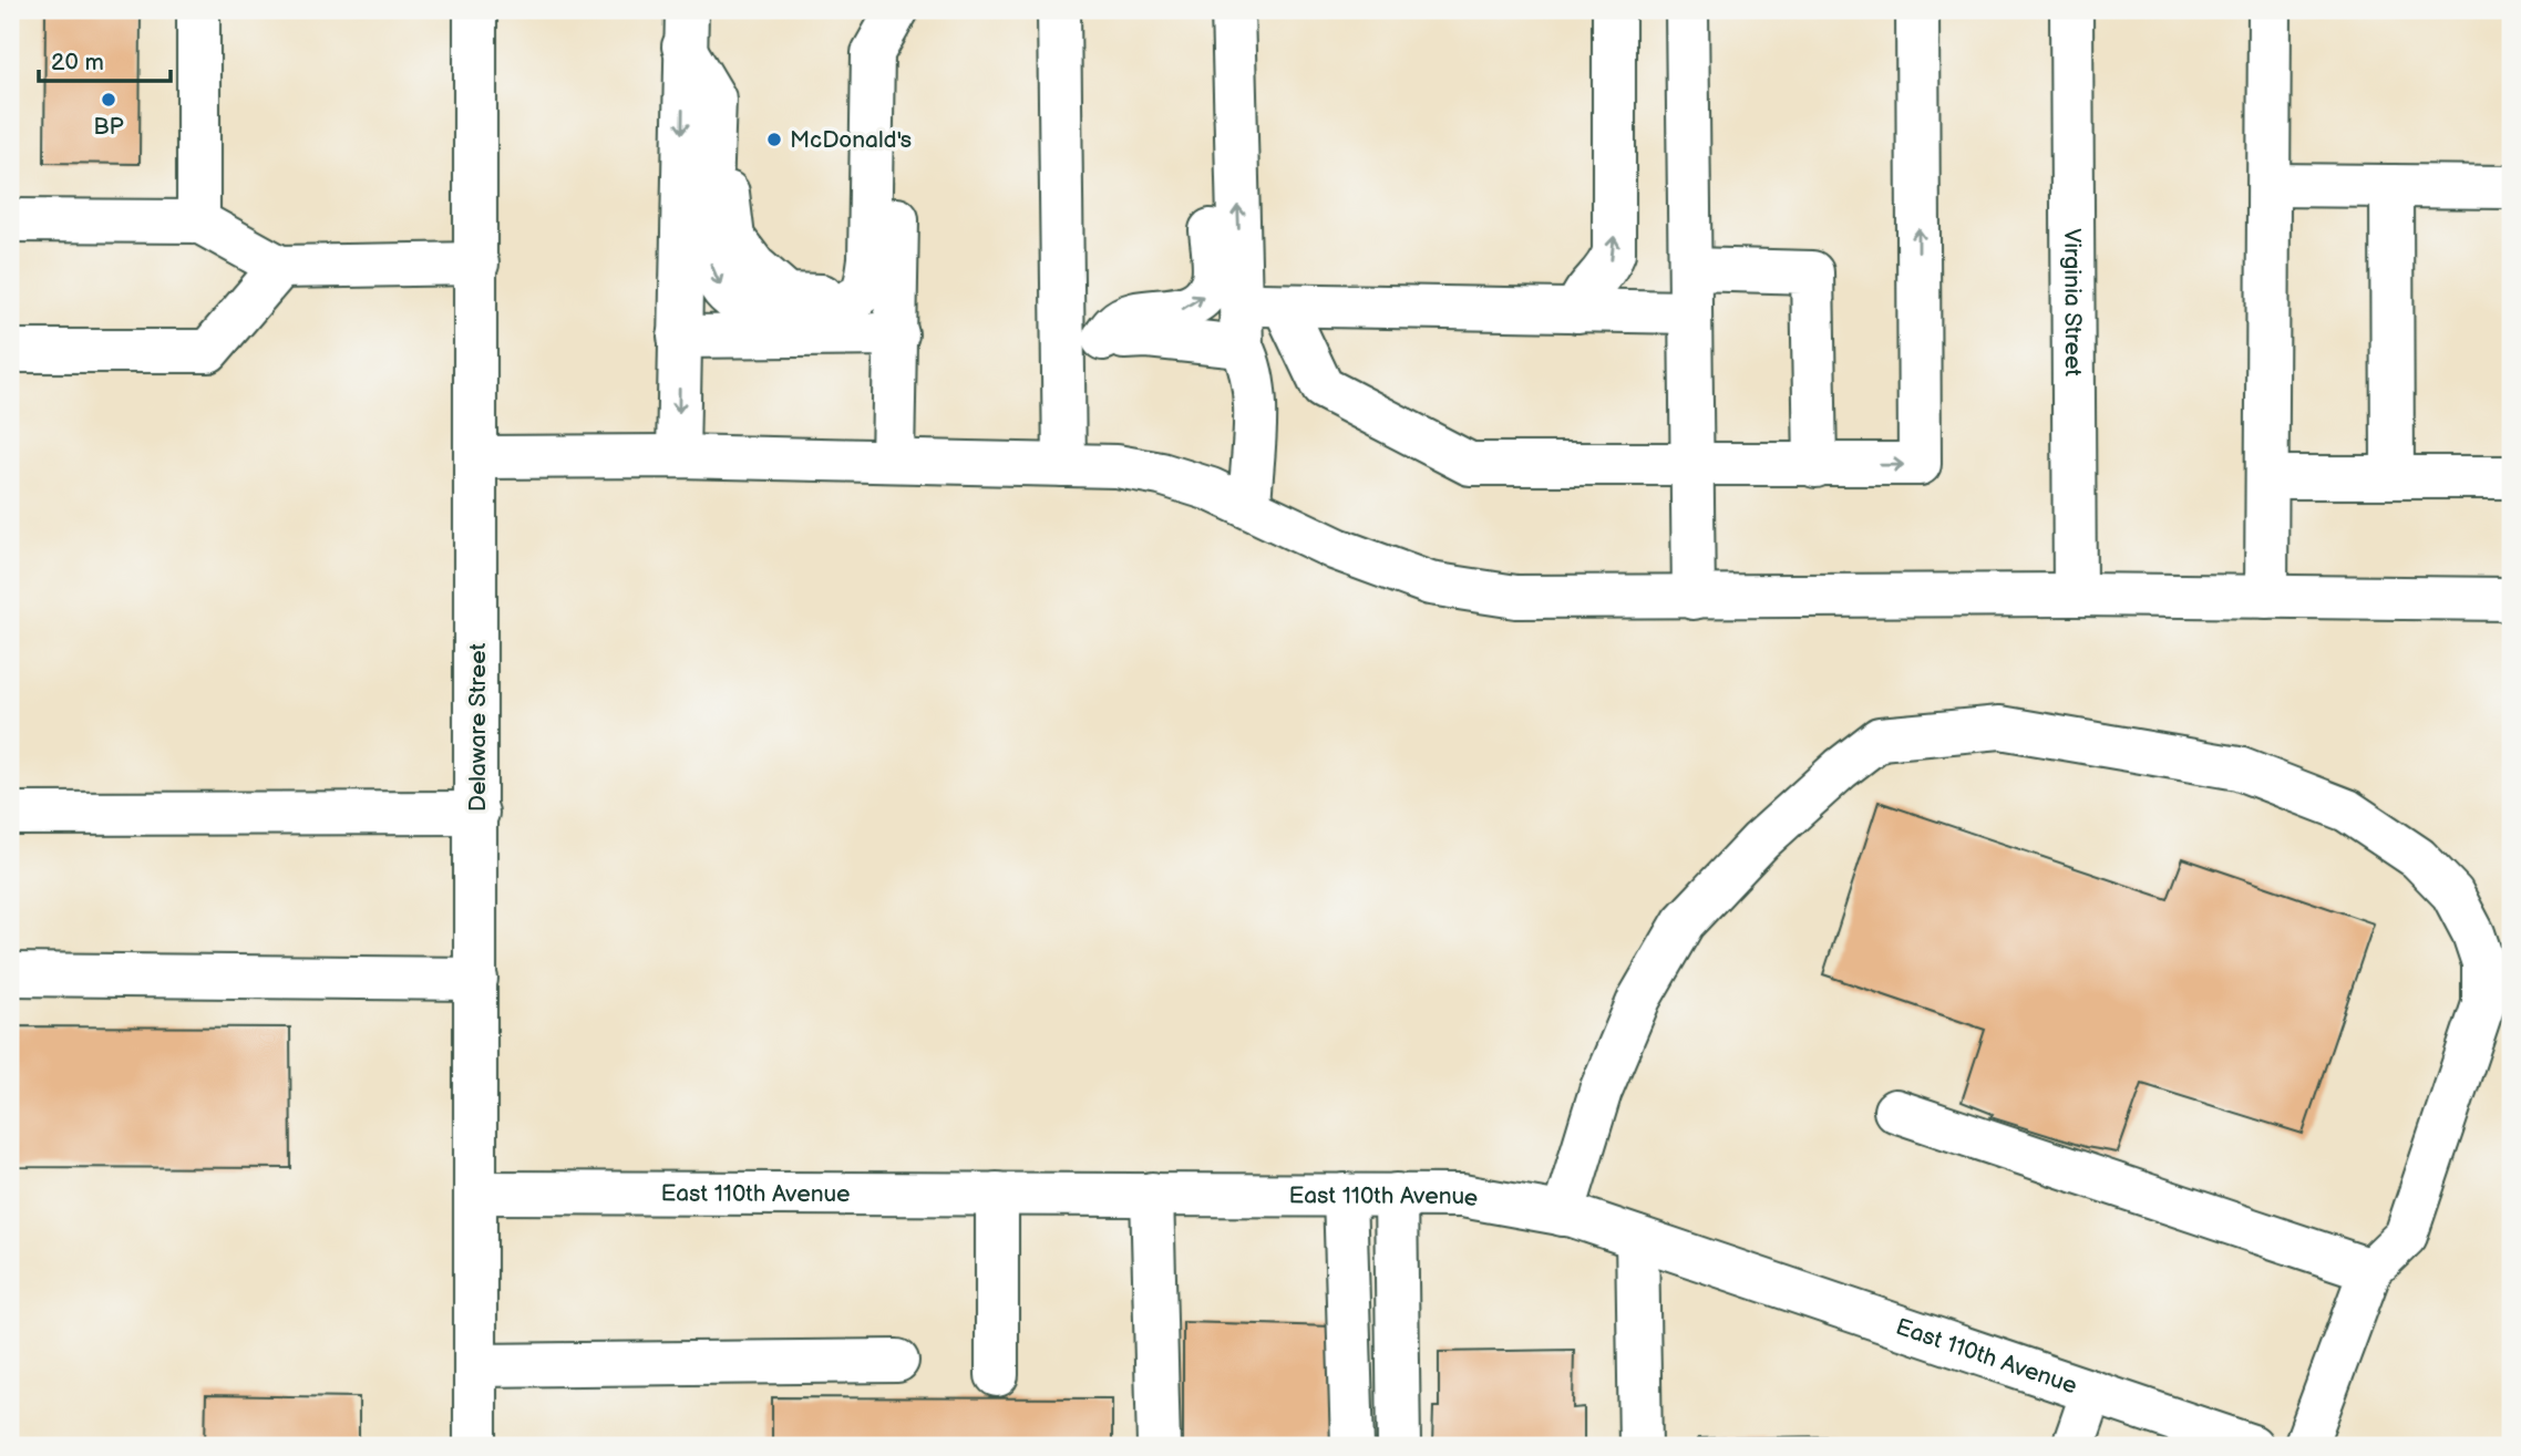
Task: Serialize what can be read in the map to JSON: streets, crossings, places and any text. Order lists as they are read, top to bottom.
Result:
{
  "streets": {
    "street": ["Virginia Street", "Delaware Street", "East 110th Avenue"]
  },
  "crossings": [
    ["Delaware Street", "East 110th Avenue"]
  ],
  "places": ["BP", "McDonald's"],
  "scale_bar": "20 m"
}
